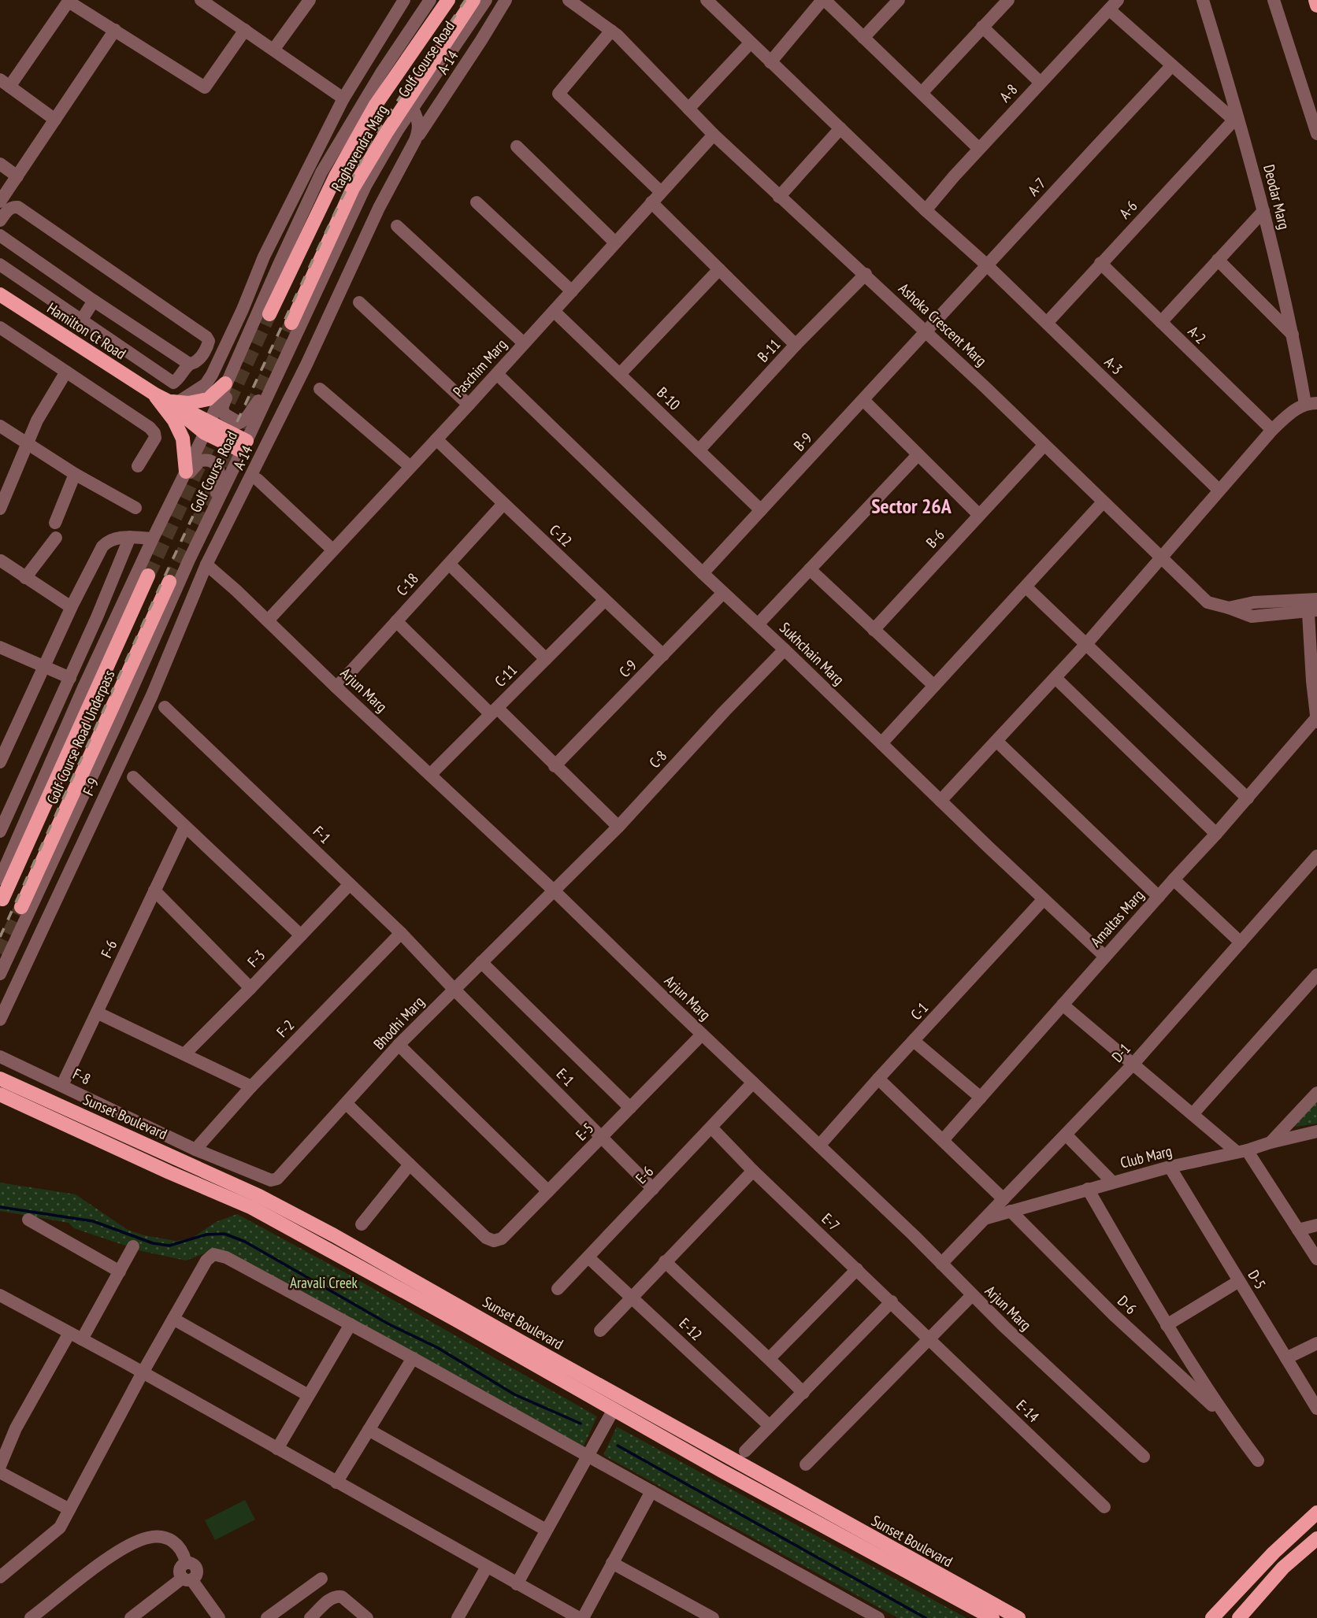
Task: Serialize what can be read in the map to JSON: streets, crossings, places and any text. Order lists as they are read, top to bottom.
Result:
{
  "streets": {
    "main road": [
      "Raghavendra Marg",
      "Hamilton Ct Road",
      "Golf Course Road Underpass",
      "Sunset Boulevard"
    ],
    "street": [
      "Golf Course Road",
      "A-14",
      "A-8",
      "A-7",
      "Deodar Marg",
      "A-6",
      "Ashoka Crescent Marg",
      "A-2",
      "B-11",
      "A-3",
      "Paschim Marg",
      "B-10",
      "B-9",
      "C-12",
      "B-6",
      "C-18",
      "Sukhchain Marg",
      "C-9",
      "C-11",
      "Arjun Marg",
      "C-8",
      "F-9",
      "F-1",
      "Amaltas Marg",
      "F-6",
      "F-3",
      "C-1",
      "Bhodhi Marg",
      "F-2",
      "D-1",
      "F-8",
      "E-1",
      "E-5",
      "Club Marg",
      "E-6",
      "E-7",
      "D-5",
      "D-6",
      "E-12",
      "E-14"
    ]
  },
  "crossings": [
    ["Golf Course Road", "Hamilton Ct Road"],
    ["A-14", "Arjun Marg"],
    ["A-14", "F-9"],
    ["A-8", "A-3"],
    ["A-7", "Ashoka Crescent Marg"],
    ["A-7", "A-3"],
    ["A-7", "B-9"],
    ["Deodar Marg", "A-6"],
    ["A-6", "A-2"],
    ["A-6", "A-3"],
    ["Ashoka Crescent Marg", "B-11"],
    ["Ashoka Crescent Marg", "Paschim Marg"],
    ["Ashoka Crescent Marg", "B-9"],
    ["Ashoka Crescent Marg", "B-6"],
    ["B-11", "B-10"],
    ["Paschim Marg", "B-10"],
    ["Paschim Marg", "C-12"],
    ["Paschim Marg", "Sukhchain Marg"],
    ["Paschim Marg", "Arjun Marg"],
    ["B-10", "B-9"],
    ["B-9", "Sukhchain Marg"],
    ["C-12", "C-18"],
    ["C-12", "C-9"],
    ["C-12", "C-11"],
    ["C-18", "Arjun Marg"],
    ["Sukhchain Marg", "C-9"],
    ["Sukhchain Marg", "C-8"],
    ["Sukhchain Marg", "Amaltas Marg"],
    ["Sukhchain Marg", "C-1"],
    ["C-11", "Arjun Marg"],
    ["Arjun Marg", "C-8"],
    ["Arjun Marg", "F-9"],
    ["Arjun Marg", "C-1"],
    ["Arjun Marg", "Bhodhi Marg"],
    ["Arjun Marg", "D-1"],
    ["Arjun Marg", "E-5"],
    ["Arjun Marg", "E-6"],
    ["C-8", "Bhodhi Marg"],
    ["F-1", "F-3"],
    ["F-1", "Bhodhi Marg"],
    ["F-1", "F-2"],
    ["F-1", "E-1"],
    ["F-6", "F-8"],
    ["Bhodhi Marg", "F-8"],
    ["Bhodhi Marg", "E-1"],
    ["F-2", "F-8"],
    ["D-1", "Club Marg"],
    ["E-1", "E-5"],
    ["E-1", "E-6"],
    ["Club Marg", "D-5"],
    ["Club Marg", "D-6"],
    ["E-6", "E-7"],
    ["E-6", "E-12"],
    ["E-7", "E-14"]
  ],
  "districts": ["Sector 26A"],
  "parks": ["Aravali Creek"]
}
